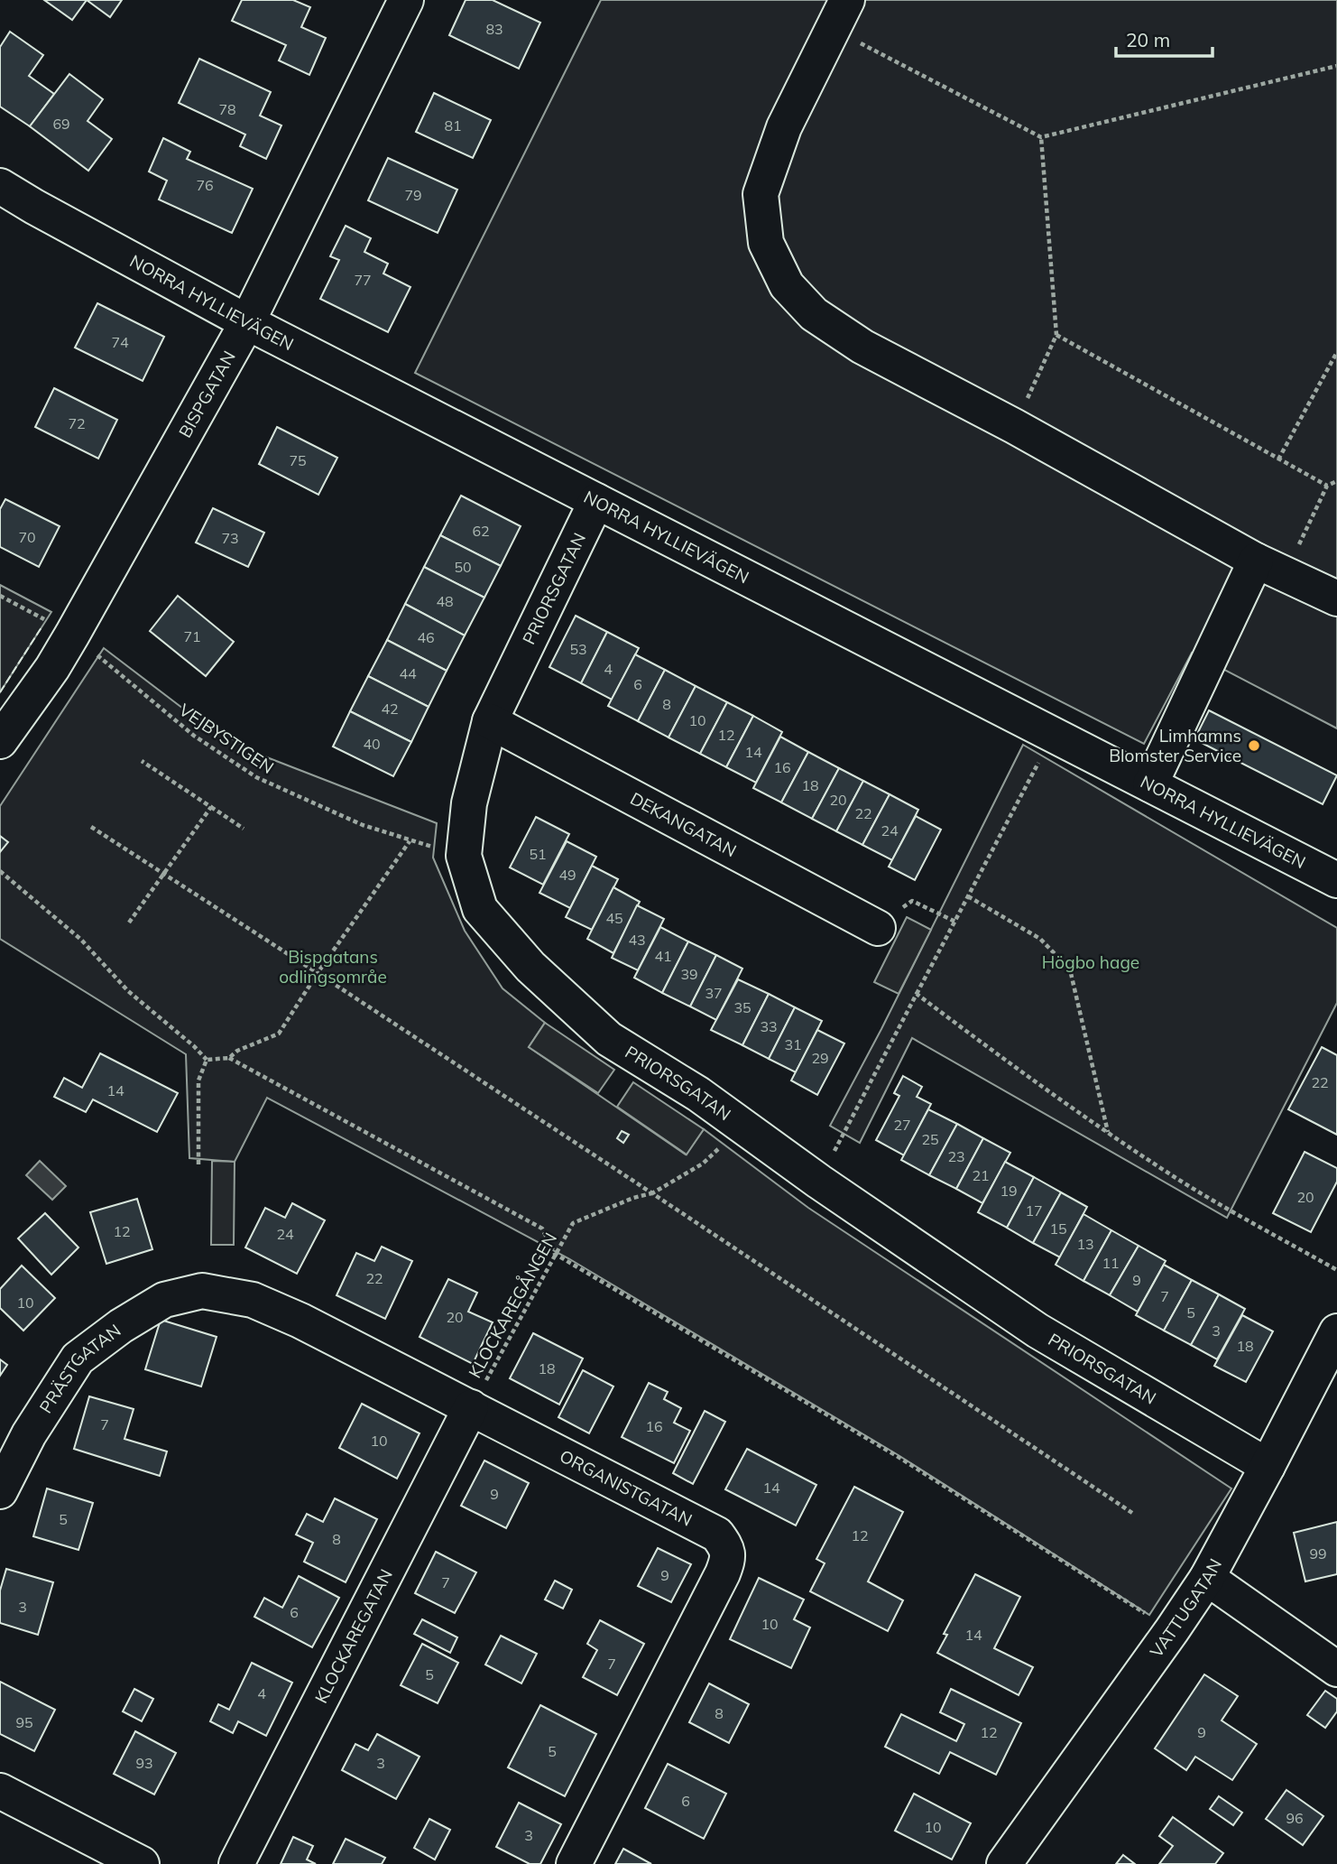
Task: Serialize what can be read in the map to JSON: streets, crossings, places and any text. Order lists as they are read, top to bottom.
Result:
{
  "streets": {
    "street": [
      "NORRA HYLLIEVÄGEN",
      "BISPGATAN",
      "PRIORSGATAN",
      "DEKANGATAN",
      "PRÄSTGATAN",
      "ORGANISTGATAN",
      "VATTUGATAN",
      "KLOCKAREGATAN"
    ],
    "path": ["VEJBYSTIGEN", "KLOCKAREGÅNGEN"]
  },
  "crossings": [
    ["NORRA HYLLIEVÄGEN", "BISPGATAN"],
    ["NORRA HYLLIEVÄGEN", "PRIORSGATAN"],
    ["BISPGATAN", "VEJBYSTIGEN"],
    ["PRIORSGATAN", "VEJBYSTIGEN"],
    ["PRIORSGATAN", "DEKANGATAN"],
    ["PRIORSGATAN", "KLOCKAREGÅNGEN"],
    ["PRIORSGATAN", "VATTUGATAN"],
    ["KLOCKAREGÅNGEN", "ORGANISTGATAN"],
    ["KLOCKAREGÅNGEN", "KLOCKAREGATAN"],
    ["PRÄSTGATAN", "ORGANISTGATAN"],
    ["ORGANISTGATAN", "KLOCKAREGATAN"]
  ],
  "parks": ["Bispgatans odlingsområe", "Högbo hage"],
  "places": ["Limhamns Blomster Service"],
  "house_numbers": [
    "83",
    "78",
    "69",
    "81",
    "76",
    "79",
    "77",
    "74",
    "72",
    "75",
    "62",
    "70",
    "73",
    "50",
    "48",
    "71",
    "46",
    "53",
    "4",
    "44",
    "6",
    "8",
    "42",
    "10",
    "12",
    "40",
    "14",
    "16",
    "18",
    "20",
    "22",
    "24",
    "51",
    "49",
    "45",
    "43",
    "41",
    "39",
    "37",
    "35",
    "33",
    "31",
    "29",
    "22",
    "14",
    "27",
    "25",
    "23",
    "21",
    "19",
    "20",
    "17",
    "15",
    "12",
    "24",
    "13",
    "11",
    "22",
    "9",
    "7",
    "10",
    "5",
    "20",
    "3",
    "18",
    "18",
    "7",
    "16",
    "10",
    "14",
    "9",
    "5",
    "12",
    "8",
    "99",
    "9",
    "7",
    "3",
    "6",
    "10",
    "14",
    "7",
    "5",
    "4",
    "8",
    "95",
    "12",
    "9",
    "5",
    "93",
    "3",
    "6",
    "96",
    "10",
    "3"
  ],
  "scale_bar": "20 m"
}
